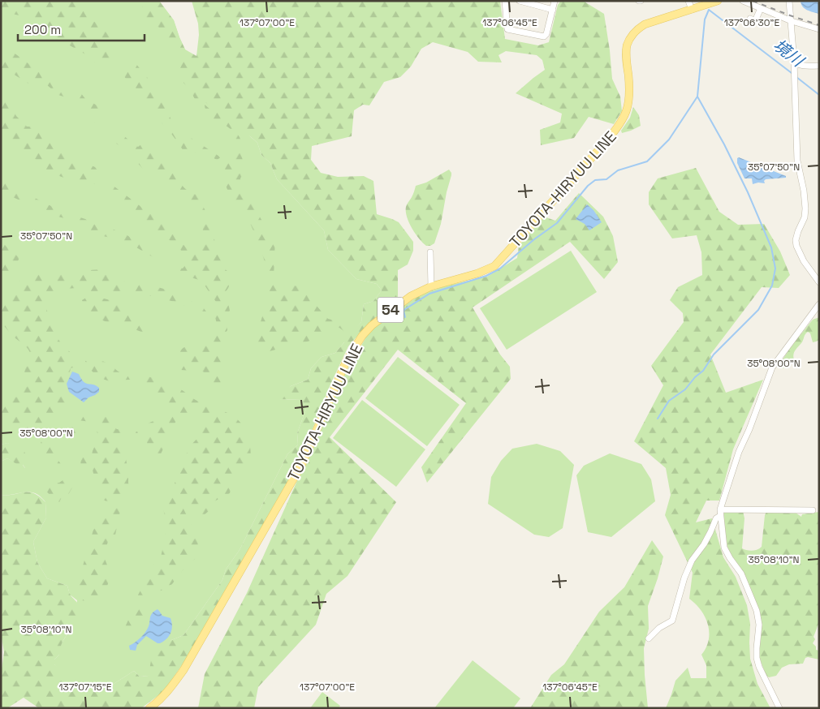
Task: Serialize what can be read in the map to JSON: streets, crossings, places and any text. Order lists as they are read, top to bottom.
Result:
{
  "streets": {
    "main road": ["TOYOTA-HIRYUU LINE", "54"]
  },
  "water": ["境川"],
  "scale_bar": "200 m",
  "coordinates": [
    "137°07'00\"E",
    "137°06'45\"E",
    "137°06'30\"E",
    "35°07'50\"N",
    "35°08'00\"N",
    "35°08'10\"N",
    "137°07'15\"E"
  ]
}
